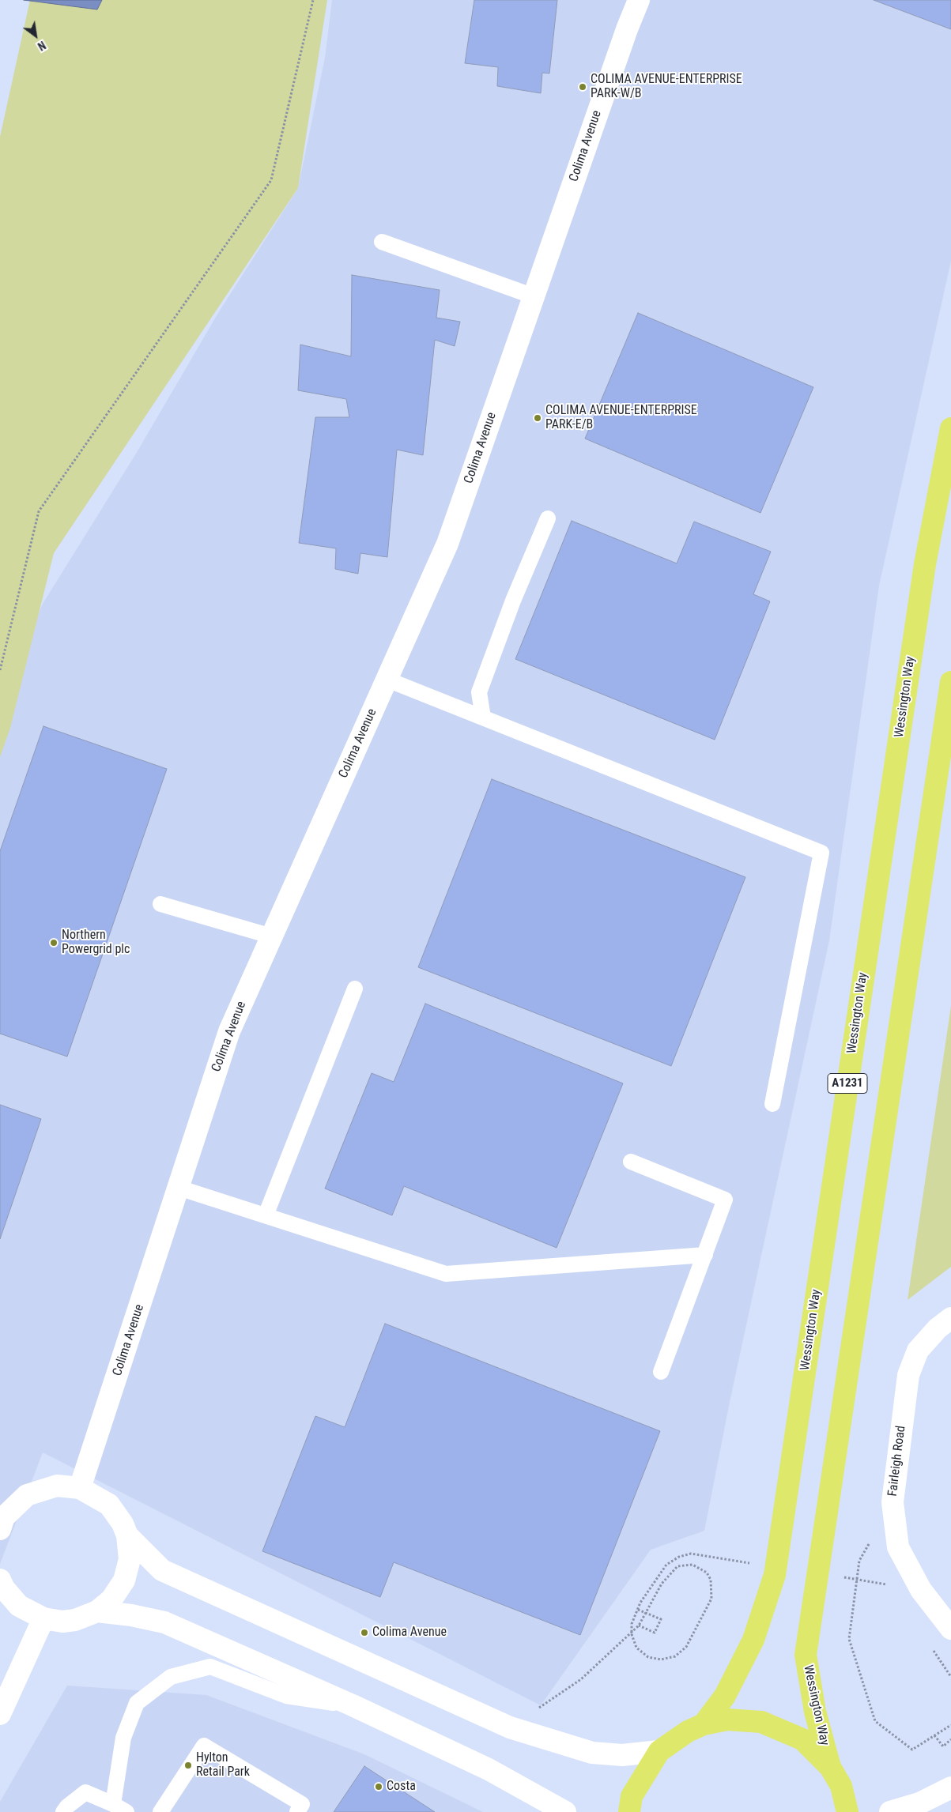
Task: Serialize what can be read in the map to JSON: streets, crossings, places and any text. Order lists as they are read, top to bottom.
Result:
{
  "streets": {
    "highway": ["Wessington Way", "A1231"],
    "street": ["Colima Avenue", "Fairleigh Road"]
  },
  "places": [
    "COLIMA AVENUE-ENTERPRISE PARK-W/B",
    "COLIMA AVENUE-ENTERPRISE PARK-E/B",
    "Northern Powergrid plc",
    "Colima Avenue",
    "Hylton Retail Park",
    "Costa"
  ],
  "north": "bottom right"
}
